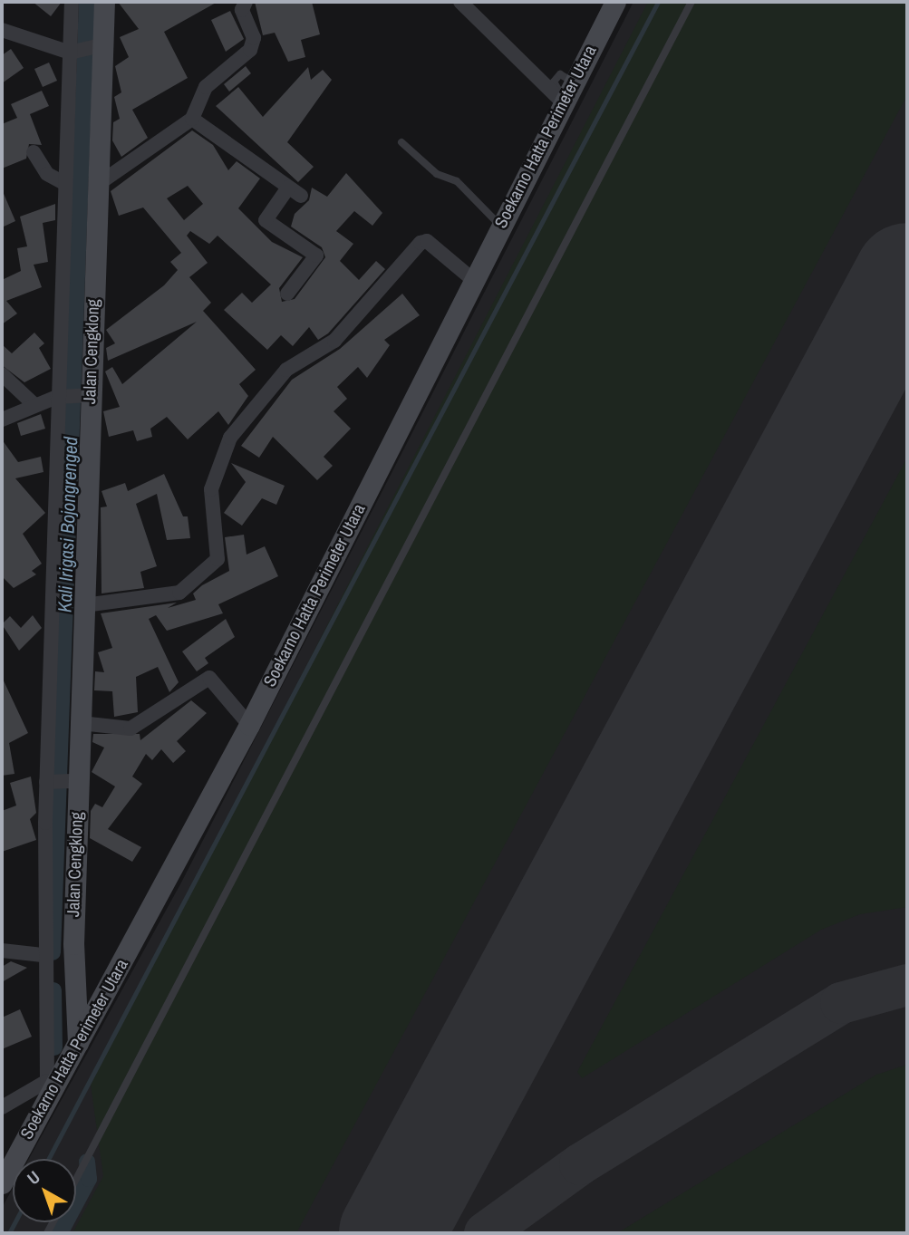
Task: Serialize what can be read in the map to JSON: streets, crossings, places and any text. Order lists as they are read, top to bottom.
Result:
{
  "streets": {
    "main road": ["Soekarno Hatta Perimeter Utara", "Jalan Cengklong"]
  },
  "crossings": [
    ["Soekarno Hatta Perimeter Utara", "Jalan Cengklong"]
  ],
  "water": ["Kali Irigasi Bojongrenged"],
  "north": "top left"
}
